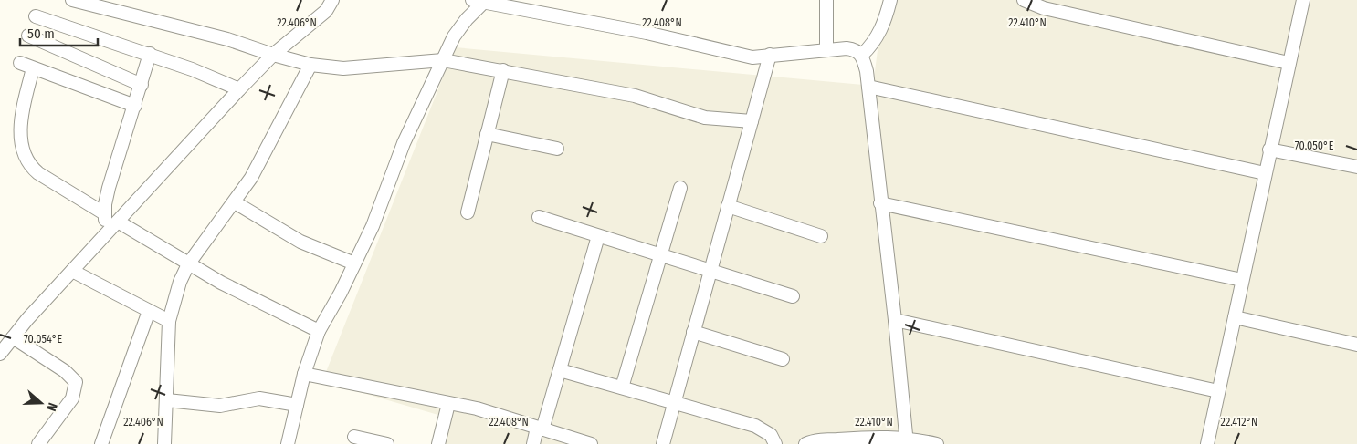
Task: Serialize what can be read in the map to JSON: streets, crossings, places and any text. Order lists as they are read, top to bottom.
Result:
{
  "scale_bar": "50 m",
  "north": "right",
  "coordinates": [
    "22.406°N",
    "22.408°N",
    "22.410°N",
    "70.050°E",
    "70.054°E",
    "22.412°N"
  ]
}
